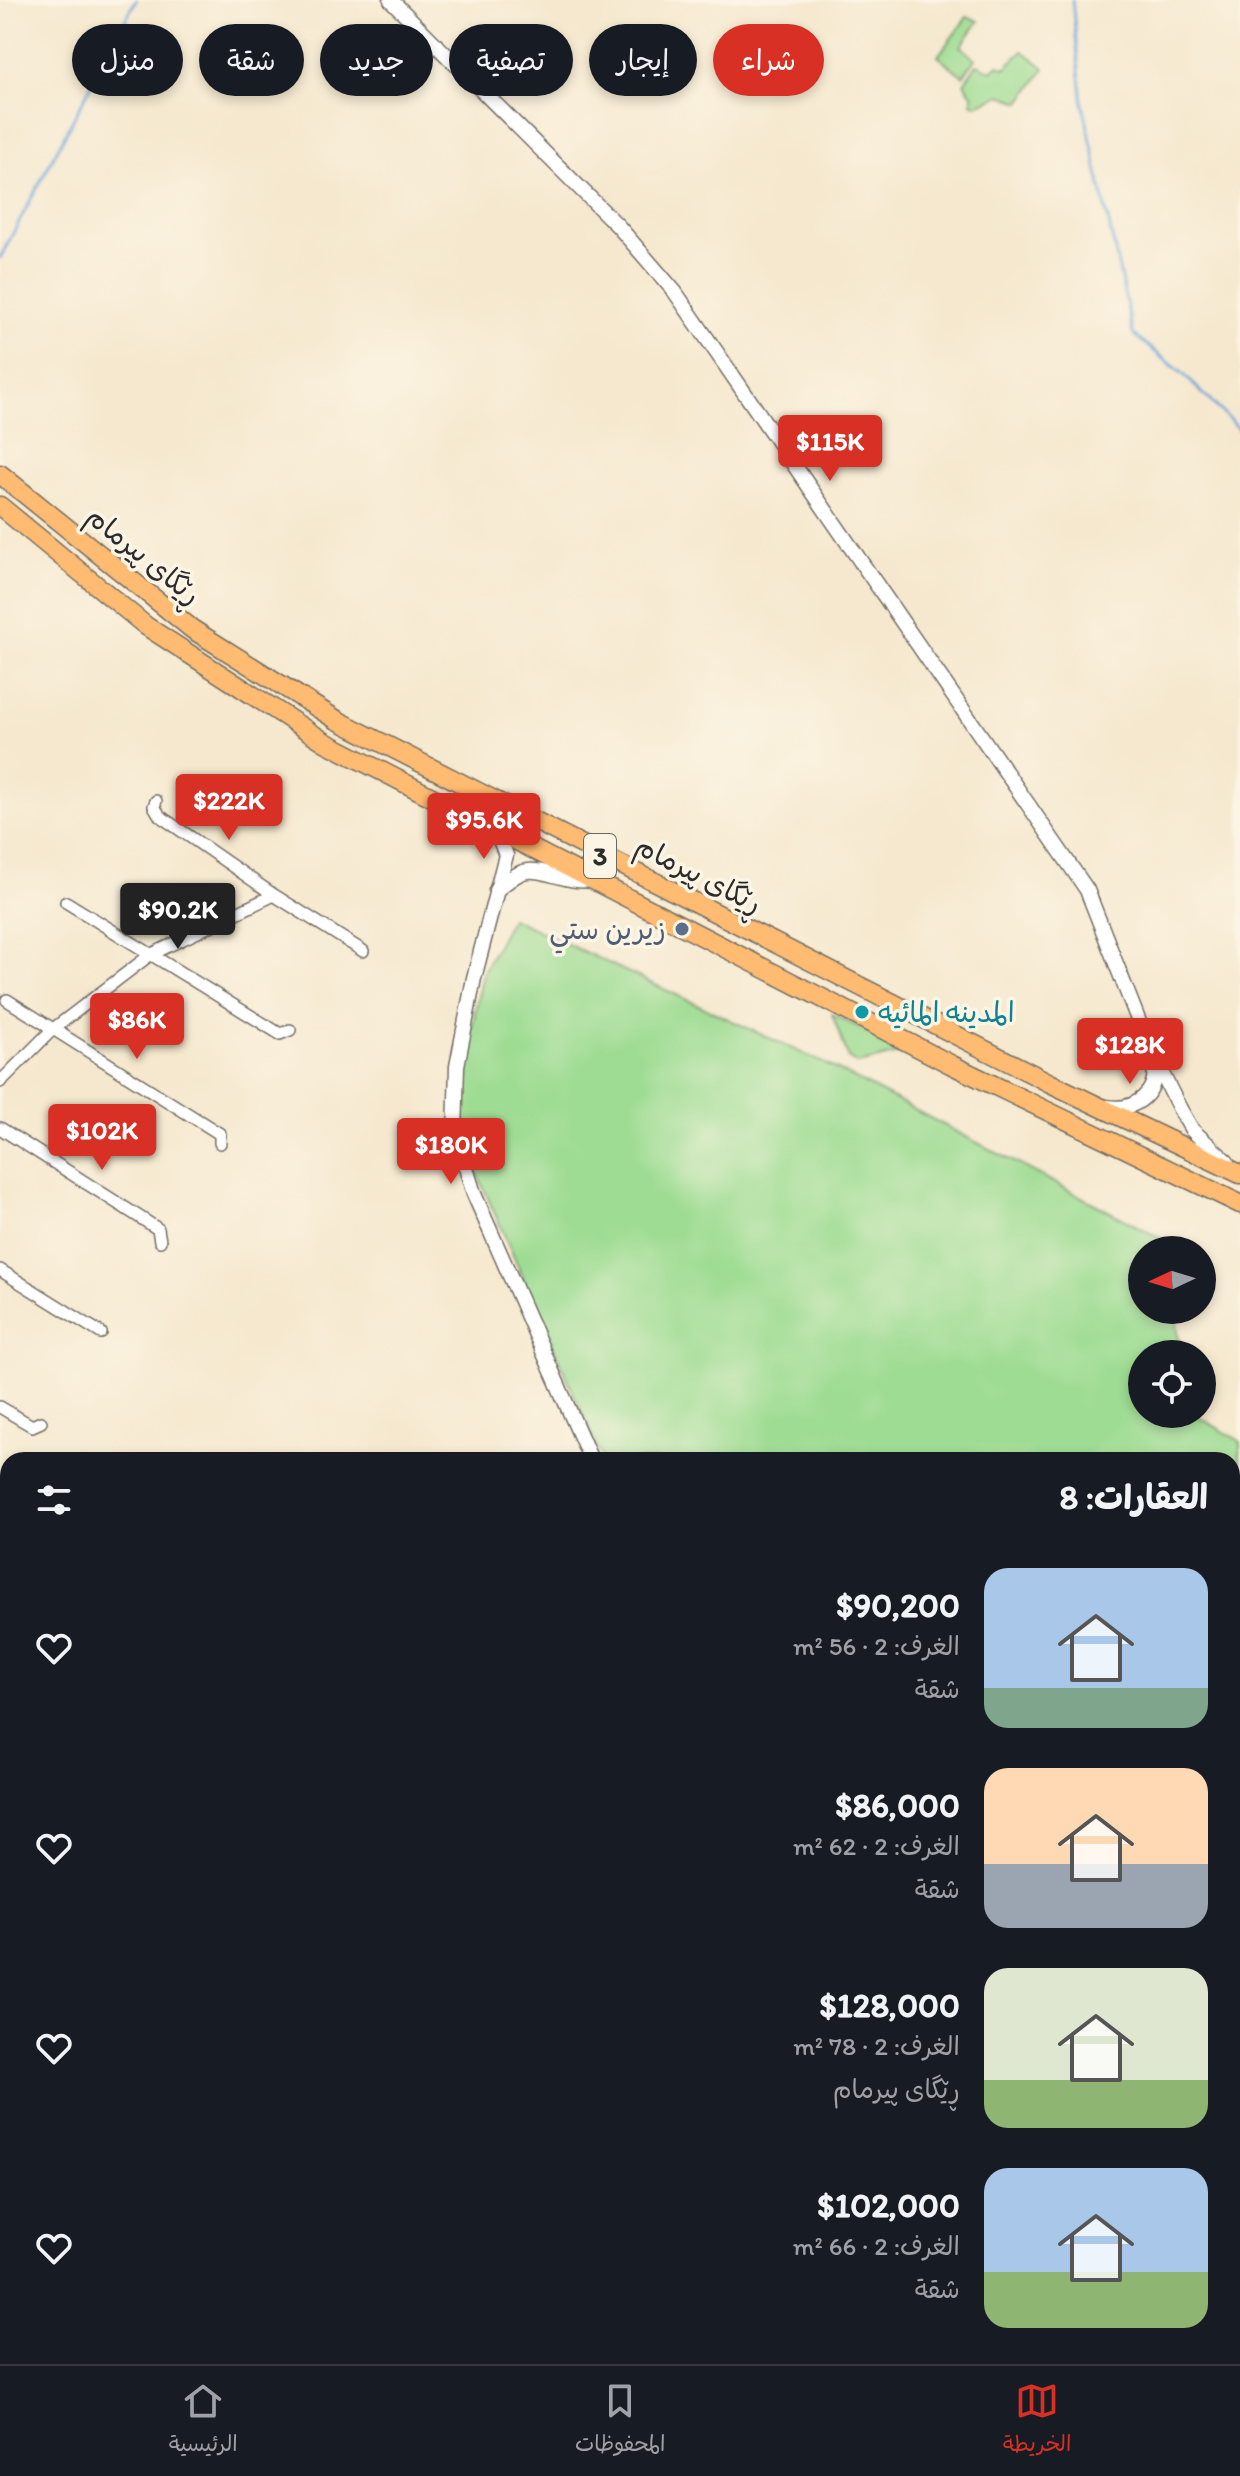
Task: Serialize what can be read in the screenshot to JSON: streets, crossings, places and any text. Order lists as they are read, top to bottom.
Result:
{
  "streets": {
    "highway": ["ڕێگای پیرمام", "3"]
  },
  "places": ["زيرين ستي", "المدينه المائيه"],
  "north": "left",
  "page": {
    "chip": [
      "شراء",
      "إيجار",
      "تصفية",
      "جديد",
      "شقة",
      "منزل"
    ],
    "price": [
      "$115K",
      "$222K",
      "$95.6K",
      "$90.2K",
      "$86K",
      "$128K",
      "$102K",
      "$180K"
    ],
    "heading": "العقارات: 8",
    "list": [
      {
        "name": "$90,200",
        "note": "الغرف: 2 · 56 m² · شقة"
      },
      {
        "name": "$86,000",
        "note": "الغرف: 2 · 62 m² · شقة"
      },
      {
        "name": "$128,000",
        "note": "الغرف: 2 · 78 m² · ڕێگای پیرمام"
      },
      {
        "name": "$102,000",
        "note": "الغرف: 2 · 66 m² · شقة"
      }
    ],
    "tabs": ["الخريطة", "المحفوظات", "الرئيسية"]
  }
}
